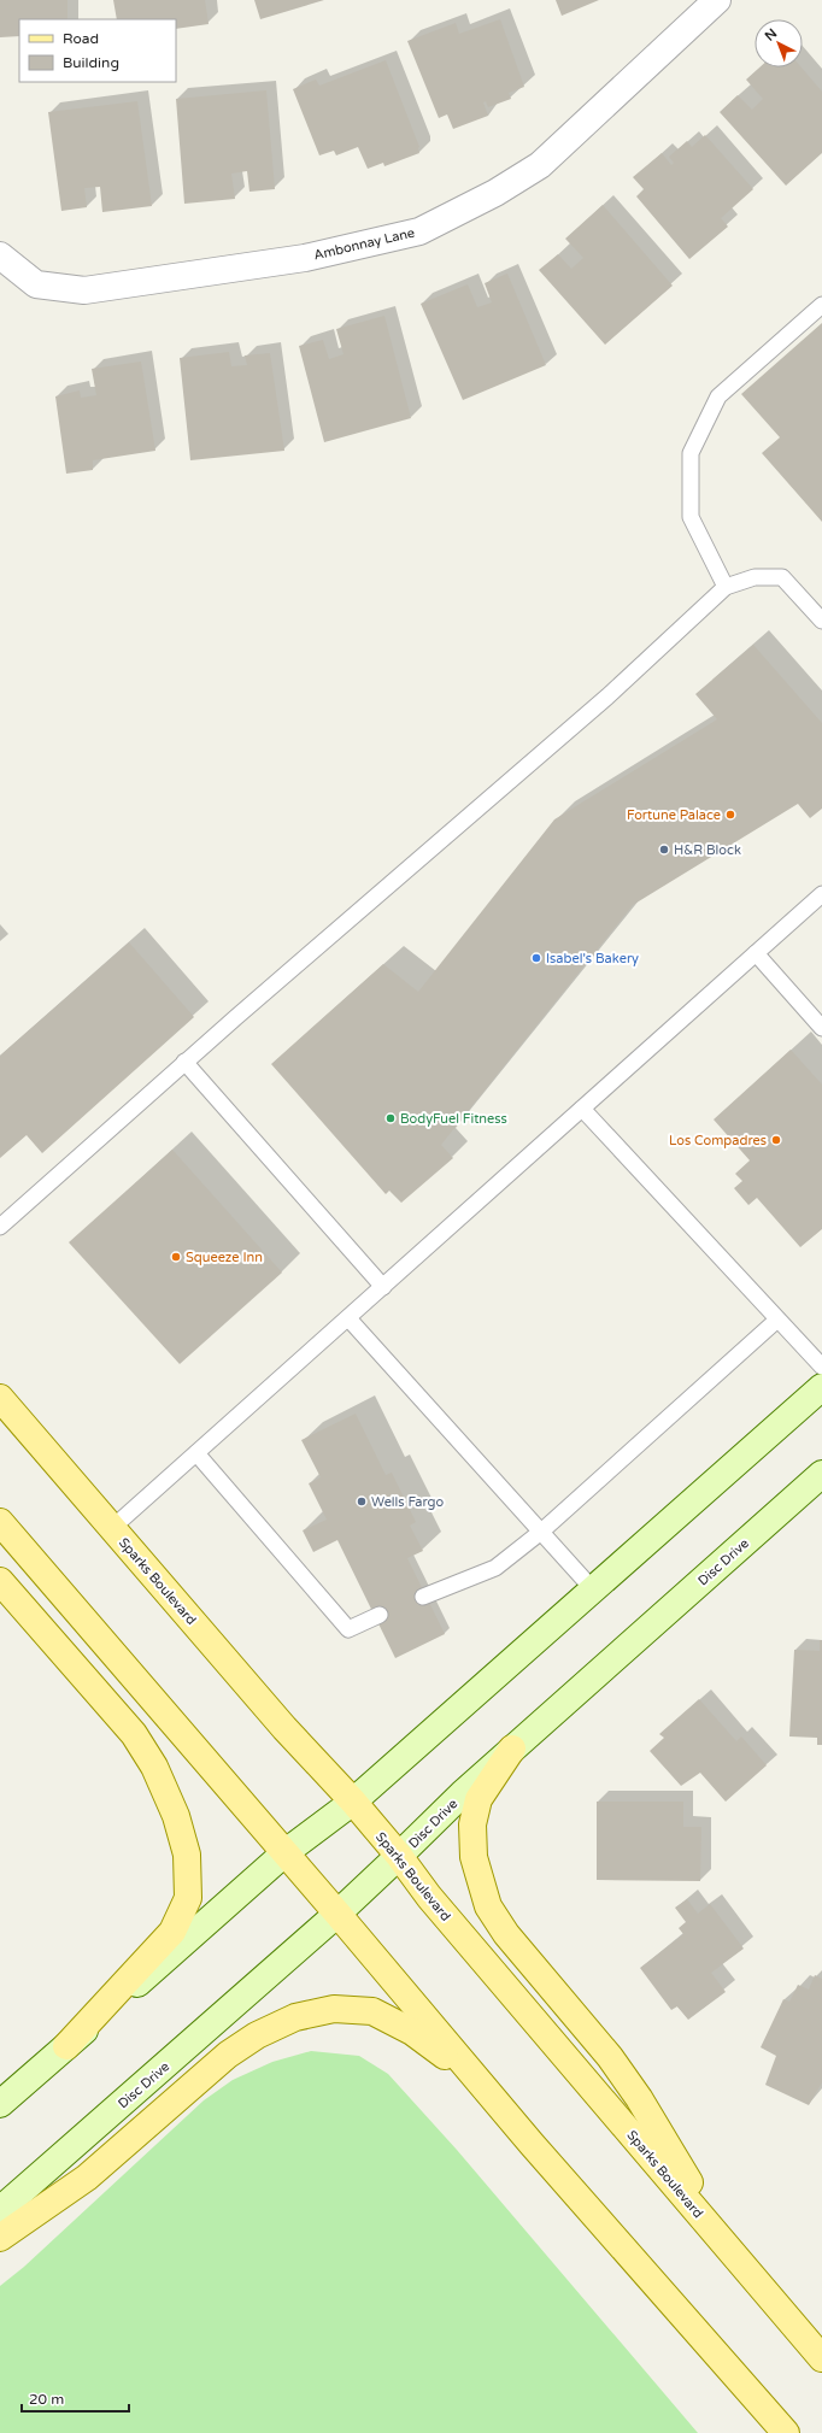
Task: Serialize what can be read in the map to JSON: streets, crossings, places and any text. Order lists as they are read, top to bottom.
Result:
{
  "streets": {
    "main road": ["Disc Drive", "Sparks Boulevard"],
    "street": ["Ambonnay Lane"]
  },
  "crossings": [
    ["Disc Drive", "Sparks Boulevard"]
  ],
  "places": [
    "Fortune Palace",
    "H&R Block",
    "Isabel's Bakery",
    "BodyFuel Fitness",
    "Los Compadres",
    "Squeeze Inn",
    "Wells Fargo"
  ],
  "legend": ["Road", "Building"],
  "scale_bar": "20 m",
  "north": "top left"
}
